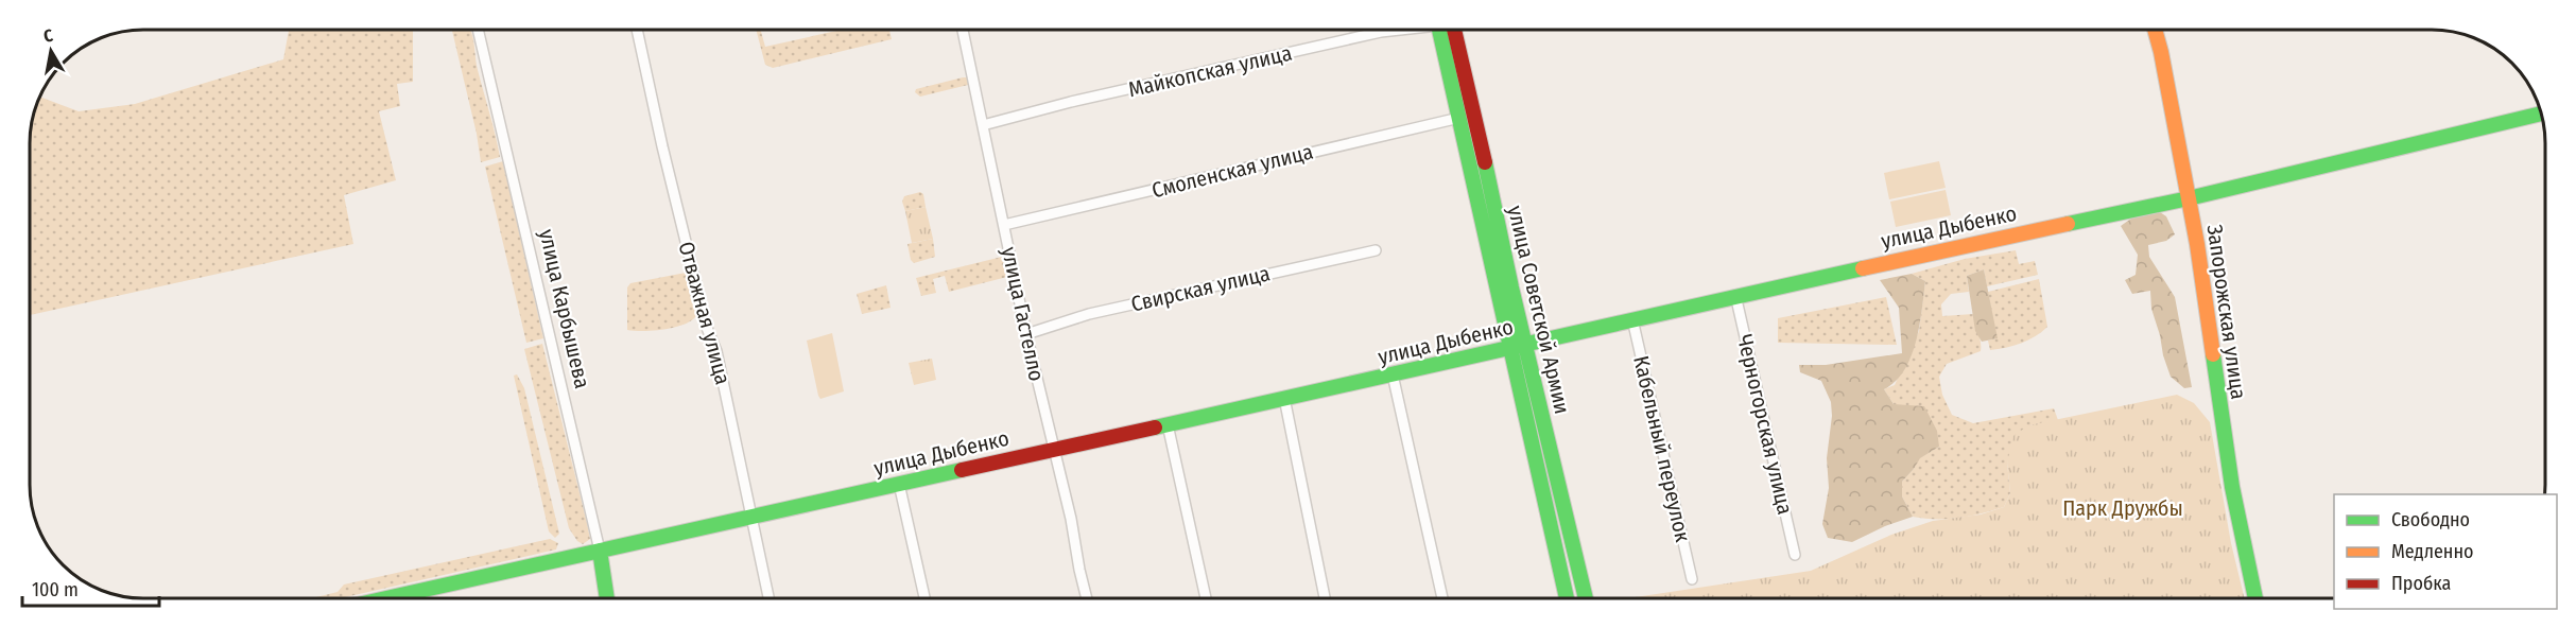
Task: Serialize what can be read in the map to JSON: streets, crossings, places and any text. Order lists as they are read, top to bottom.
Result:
{
  "streets": {
    "main road": [
      "улица Дыбенко",
      "улица Карбышева",
      "улица Советской Армии",
      "Запорожская улица"
    ],
    "street": [
      "Майкопская улица",
      "Смоленская улица",
      "Свирская улица",
      "Отважная улица",
      "улица Гастелло",
      "Черногорская улица",
      "Кабельный переулок"
    ]
  },
  "crossings": [
    ["Майкопская улица", "улица Гастелло"],
    ["Смоленская улица", "улица Советской Армии"],
    ["Смоленская улица", "улица Гастелло"],
    ["улица Дыбенко", "улица Карбышева"],
    ["улица Дыбенко", "улица Советской Армии"],
    ["улица Дыбенко", "Запорожская улица"],
    ["улица Дыбенко", "Отважная улица"],
    ["улица Дыбенко", "улица Гастелло"],
    ["улица Дыбенко", "Черногорская улица"],
    ["улица Дыбенко", "Кабельный переулок"],
    ["Свирская улица", "улица Гастелло"]
  ],
  "parks": ["Парк Дружбы"],
  "legend": ["Свободно", "Медленно", "Пробка"],
  "scale_bar": "100 m",
  "north": "top"
}
